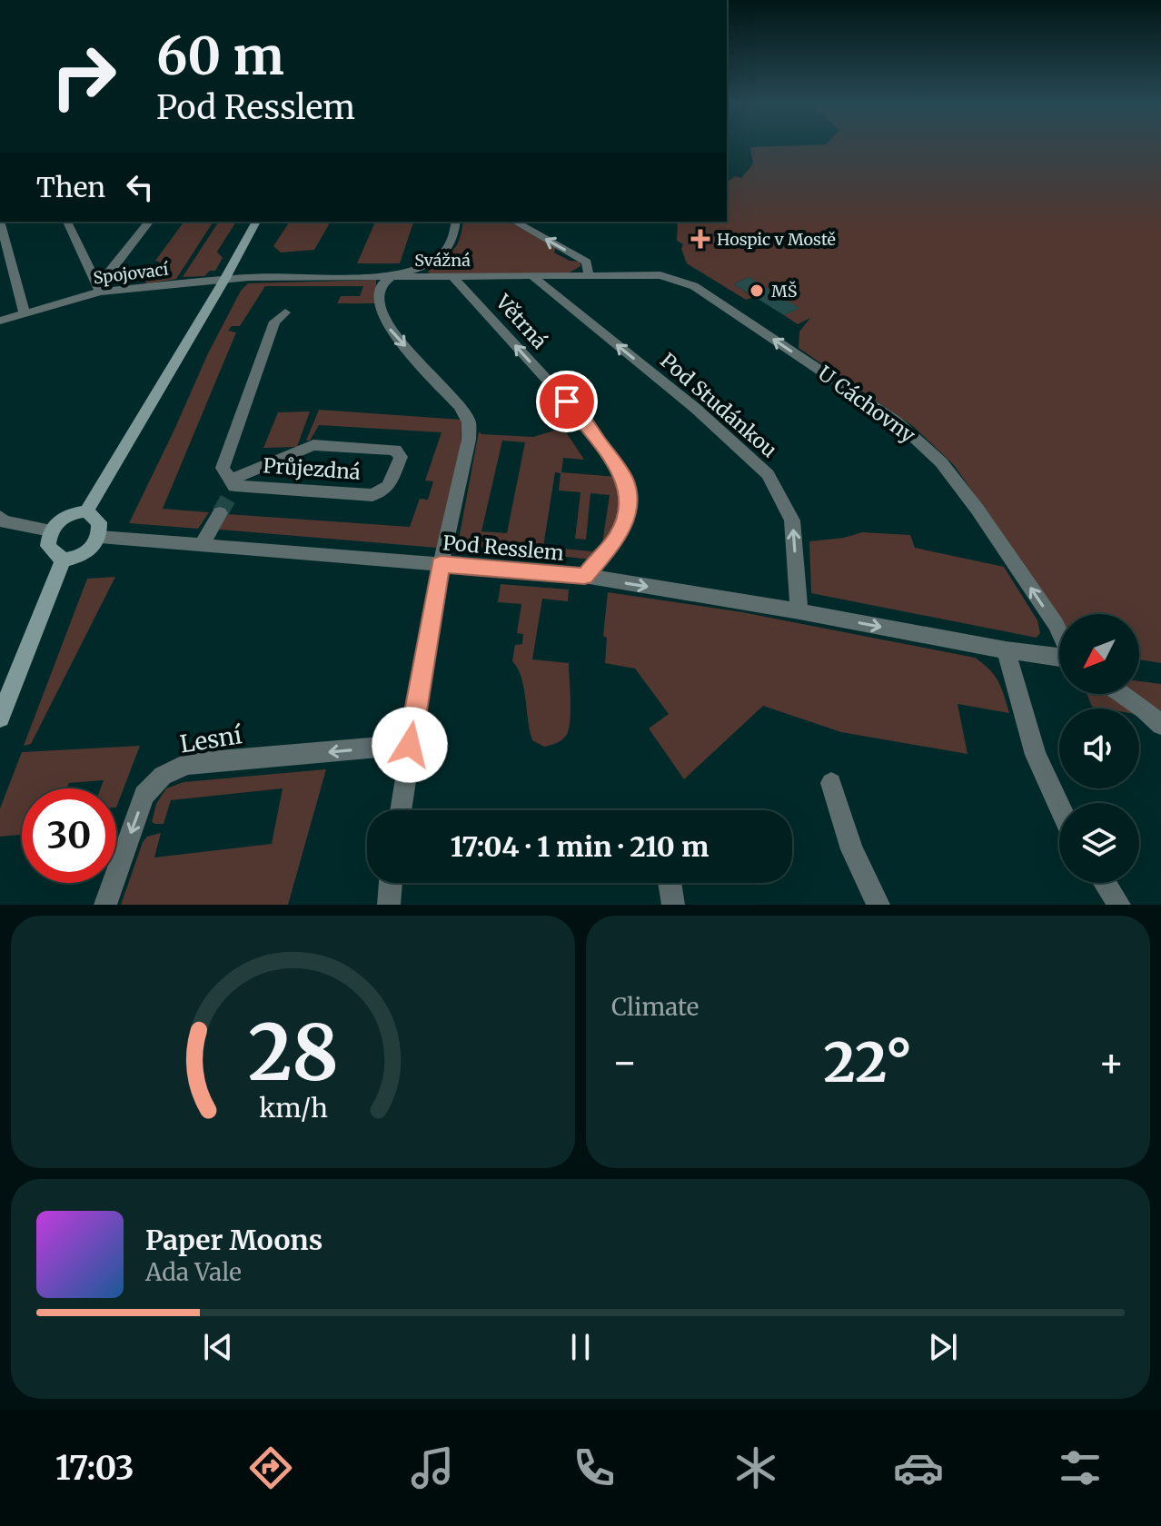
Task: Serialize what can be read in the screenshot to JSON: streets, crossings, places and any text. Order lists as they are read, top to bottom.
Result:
{
  "streets": {
    "street": [
      "Svážná",
      "Spojovací",
      "Větrná",
      "U Cáchovny",
      "Pod Studánkou",
      "Průjezdná",
      "Pod Resslem",
      "Lesní"
    ]
  },
  "crossings": [
    ["Svážná", "Spojovací"],
    ["Svážná", "Větrná"],
    ["Svážná", "U Cáchovny"],
    ["Svážná", "Pod Studánkou"],
    ["Větrná", "Pod Resslem"],
    ["Pod Studánkou", "Pod Resslem"]
  ],
  "one_way": [
    "Větrná",
    "U Cáchovny",
    "Pod Studánkou",
    "Pod Resslem",
    "Lesní"
  ],
  "places": {
    "health": ["Hospic v Mostě"],
    "other": ["MŠ"]
  },
  "north": "bottom left",
  "page": {
    "turn": ["60 m", "Pod Resslem"],
    "then": "Then",
    "limit": "30",
    "trip": "17:04 · 1 min · 210 m",
    "tile": "Climate",
    "heat": ["−", "22°", "+"],
    "song": ["Paper Moons", "Ada Vale"],
    "tabs": "17:03",
    "gauge": ["28", "km/h"]
  }
}
